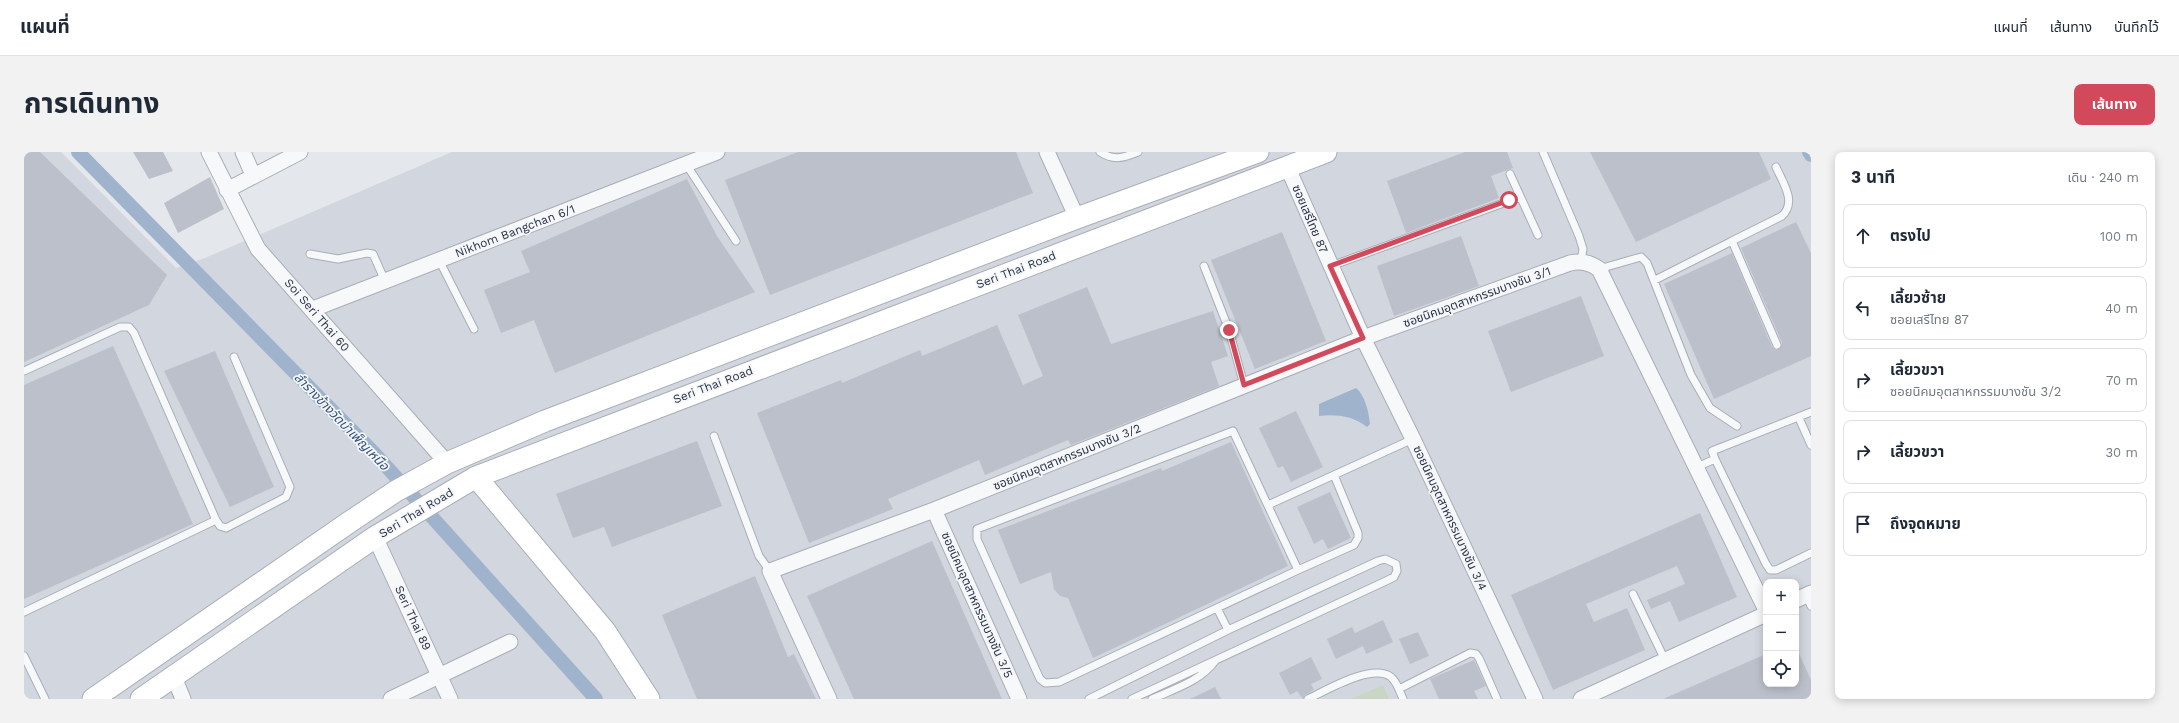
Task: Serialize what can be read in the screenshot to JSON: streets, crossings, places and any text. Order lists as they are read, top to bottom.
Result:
{
  "streets": {
    "main road": ["Seri Thai Road"],
    "street": [
      "ซอยเสรีไทย 87",
      "Nikhom Bangchan 6/1",
      "ซอยนิคมอุตสาหกรรมบางชัน 3/1",
      "Soi Seri Thai 60",
      "ซอยนิคมอุตสาหกรรมบางชัน 3/2",
      "ซอยนิคมอุตสาหกรรมบางชัน 3/4",
      "ซอยนิคมอุตสาหกรรมบางชัน 3/5",
      "Seri Thai 89"
    ]
  },
  "crossings": [
    ["ซอยเสรีไทย 87", "Seri Thai Road"],
    ["ซอยเสรีไทย 87", "ซอยนิคมอุตสาหกรรมบางชัน 3/1"],
    ["ซอยเสรีไทย 87", "ซอยนิคมอุตสาหกรรมบางชัน 3/2"],
    ["ซอยเสรีไทย 87", "ซอยนิคมอุตสาหกรรมบางชัน 3/4"],
    ["Nikhom Bangchan 6/1", "Soi Seri Thai 60"],
    ["Seri Thai Road", "Soi Seri Thai 60"],
    ["Seri Thai Road", "Seri Thai 89"],
    ["ซอยนิคมอุตสาหกรรมบางชัน 3/1", "ซอยนิคมอุตสาหกรรมบางชัน 3/2"],
    ["ซอยนิคมอุตสาหกรรมบางชัน 3/1", "ซอยนิคมอุตสาหกรรมบางชัน 3/4"],
    ["ซอยนิคมอุตสาหกรรมบางชัน 3/2", "ซอยนิคมอุตสาหกรรมบางชัน 3/4"],
    ["ซอยนิคมอุตสาหกรรมบางชัน 3/2", "ซอยนิคมอุตสาหกรรมบางชัน 3/5"]
  ],
  "water": ["ลำรางข้างวัดบำเพ็ญเหนือ"],
  "page": {
    "header": "แผนที่",
    "nav": ["แผนที่", "เส้นทาง", "บันทึกไว้"],
    "title": "การเดินทาง",
    "buttons": "เส้นทาง",
    "heading": ["3 นาที", "เดิน · 240 m"],
    "list": [
      ["ตรงไป", "100 m"],
      ["เลี้ยวซ้าย", "ซอยเสรีไทย 87", "40 m"],
      ["เลี้ยวขวา", "ซอยนิคมอุตสาหกรรมบางชัน 3/2", "70 m"],
      ["เลี้ยวขวา", "30 m"],
      "ถึงจุดหมาย"
    ],
    "map_buttons": ["+", "−"]
  }
}
